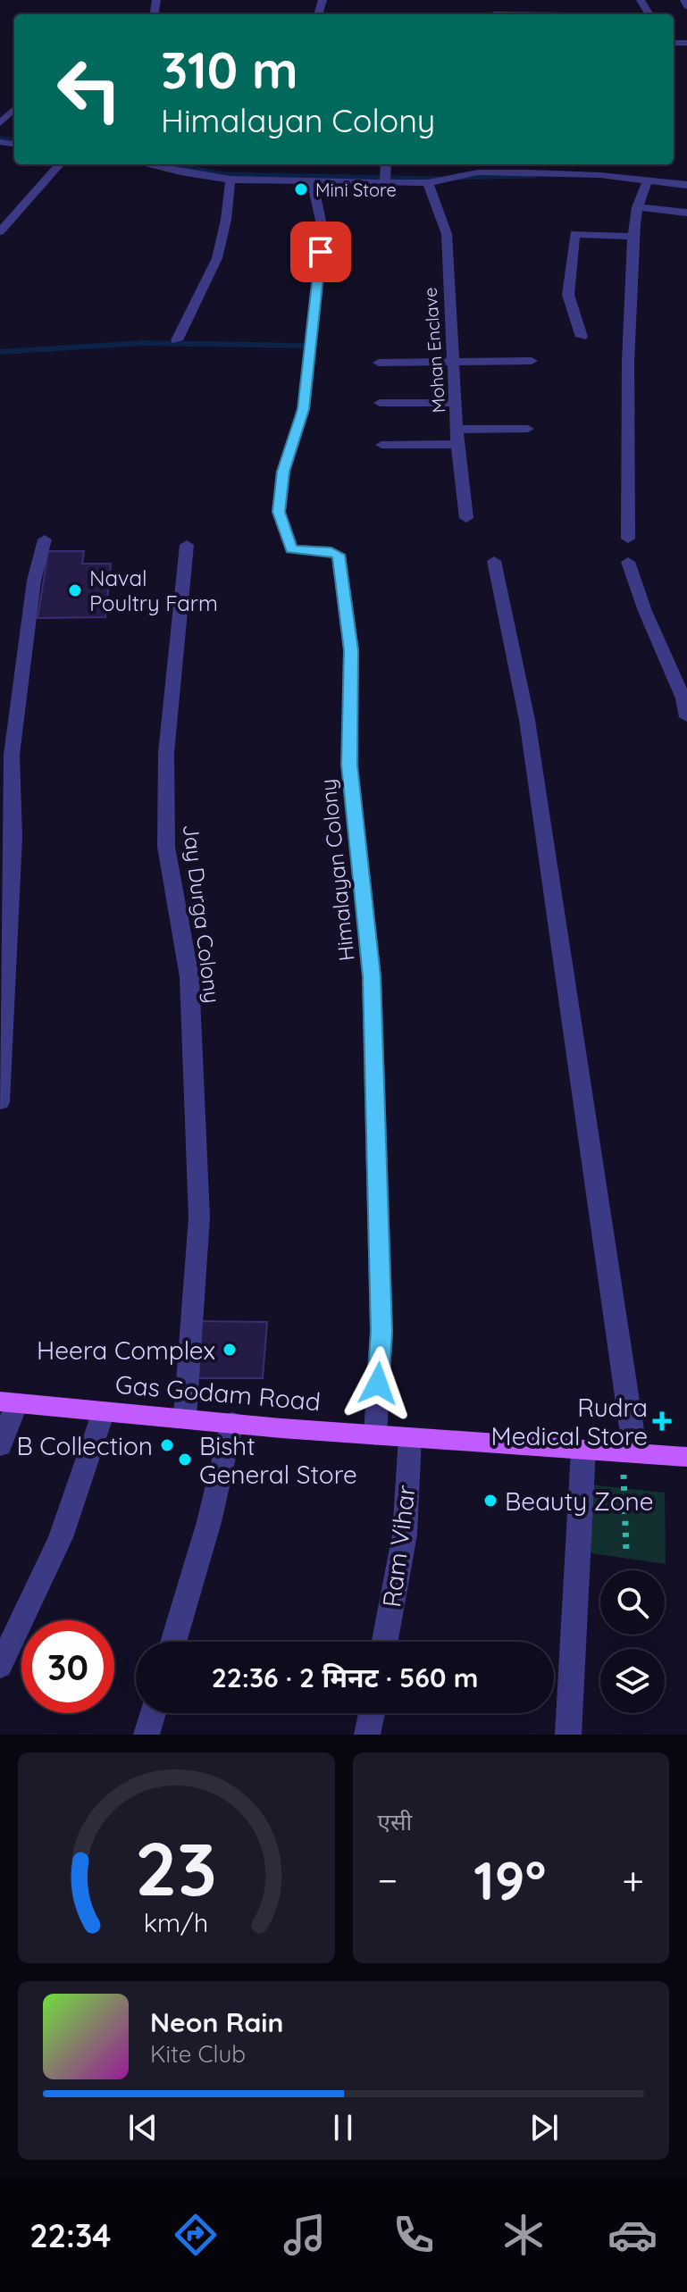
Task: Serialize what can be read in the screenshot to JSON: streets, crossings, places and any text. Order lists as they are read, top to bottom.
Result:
{
  "streets": {
    "main road": ["Gas Godam Road"],
    "street": [
      "Mohan Enclave",
      "Himalayan Colony",
      "Jay Durga Colony",
      "Ram Vihar"
    ]
  },
  "crossings": [
    ["Himalayan Colony", "Gas Godam Road"],
    ["Jay Durga Colony", "Gas Godam Road"],
    ["Gas Godam Road", "Ram Vihar"]
  ],
  "places": {
    "other": [
      "Mini Store",
      "Naval Poultry Farm",
      "Heera Complex",
      "B Collection",
      "Bisht General Store",
      "Beauty Zone"
    ],
    "health": ["Rudra Medical Store"]
  },
  "page": {
    "turn": ["310 m", "Himalayan Colony"],
    "limit": "30",
    "trip": "22:36 · 2 मिनट · 560 m",
    "tile": "एसी",
    "heat": ["−", "19°", "+"],
    "song": ["Neon Rain", "Kite Club"],
    "tabs": "22:34",
    "gauge": ["23", "km/h"]
  }
}
